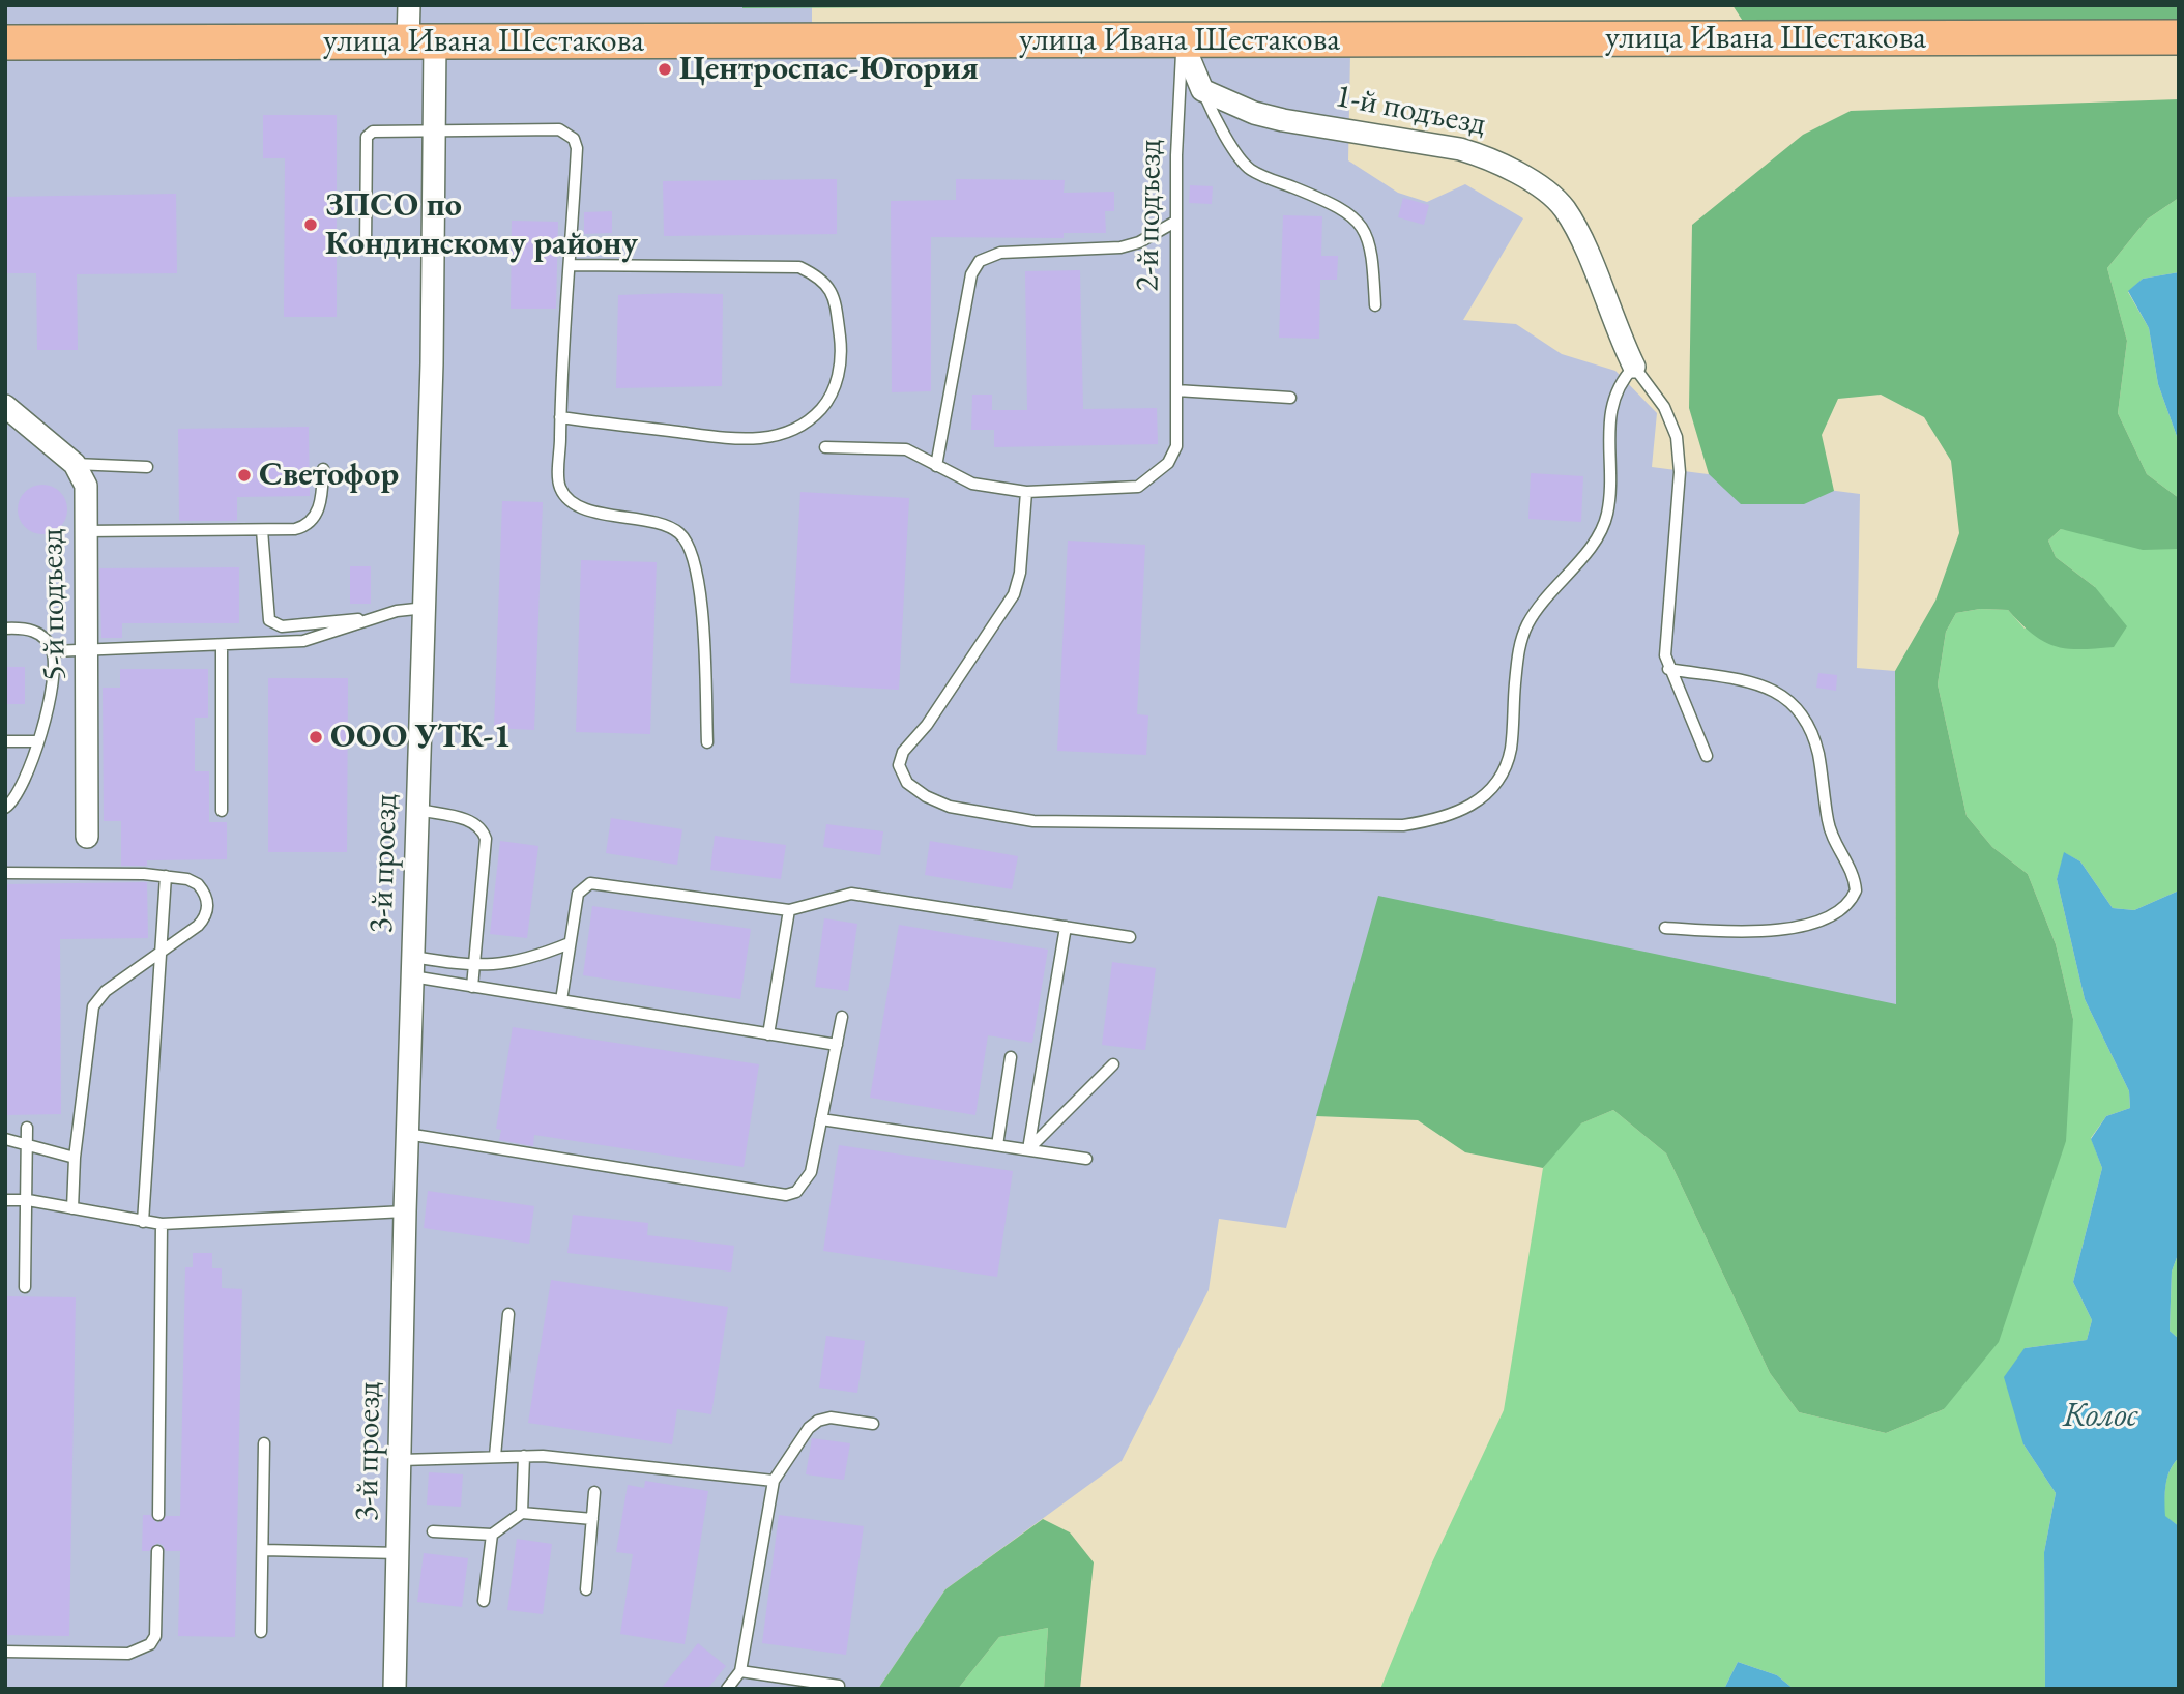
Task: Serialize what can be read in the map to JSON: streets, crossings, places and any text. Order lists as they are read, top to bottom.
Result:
{
  "streets": {
    "main road": ["улица Ивана Шестакова"],
    "street": ["1-й подъезд", "5-й подъезд", "3-й проезд"],
    "lane": ["2-й подъезд"]
  },
  "crossings": [
    ["улица Ивана Шестакова", "2-й подъезд"],
    ["улица Ивана Шестакова", "3-й проезд"]
  ],
  "water": ["Колос"],
  "places": [
    "Центроспас-Югория",
    "ЗПСО по Кондинскому району",
    "Светофор",
    "ООО УТК-1"
  ]
}
